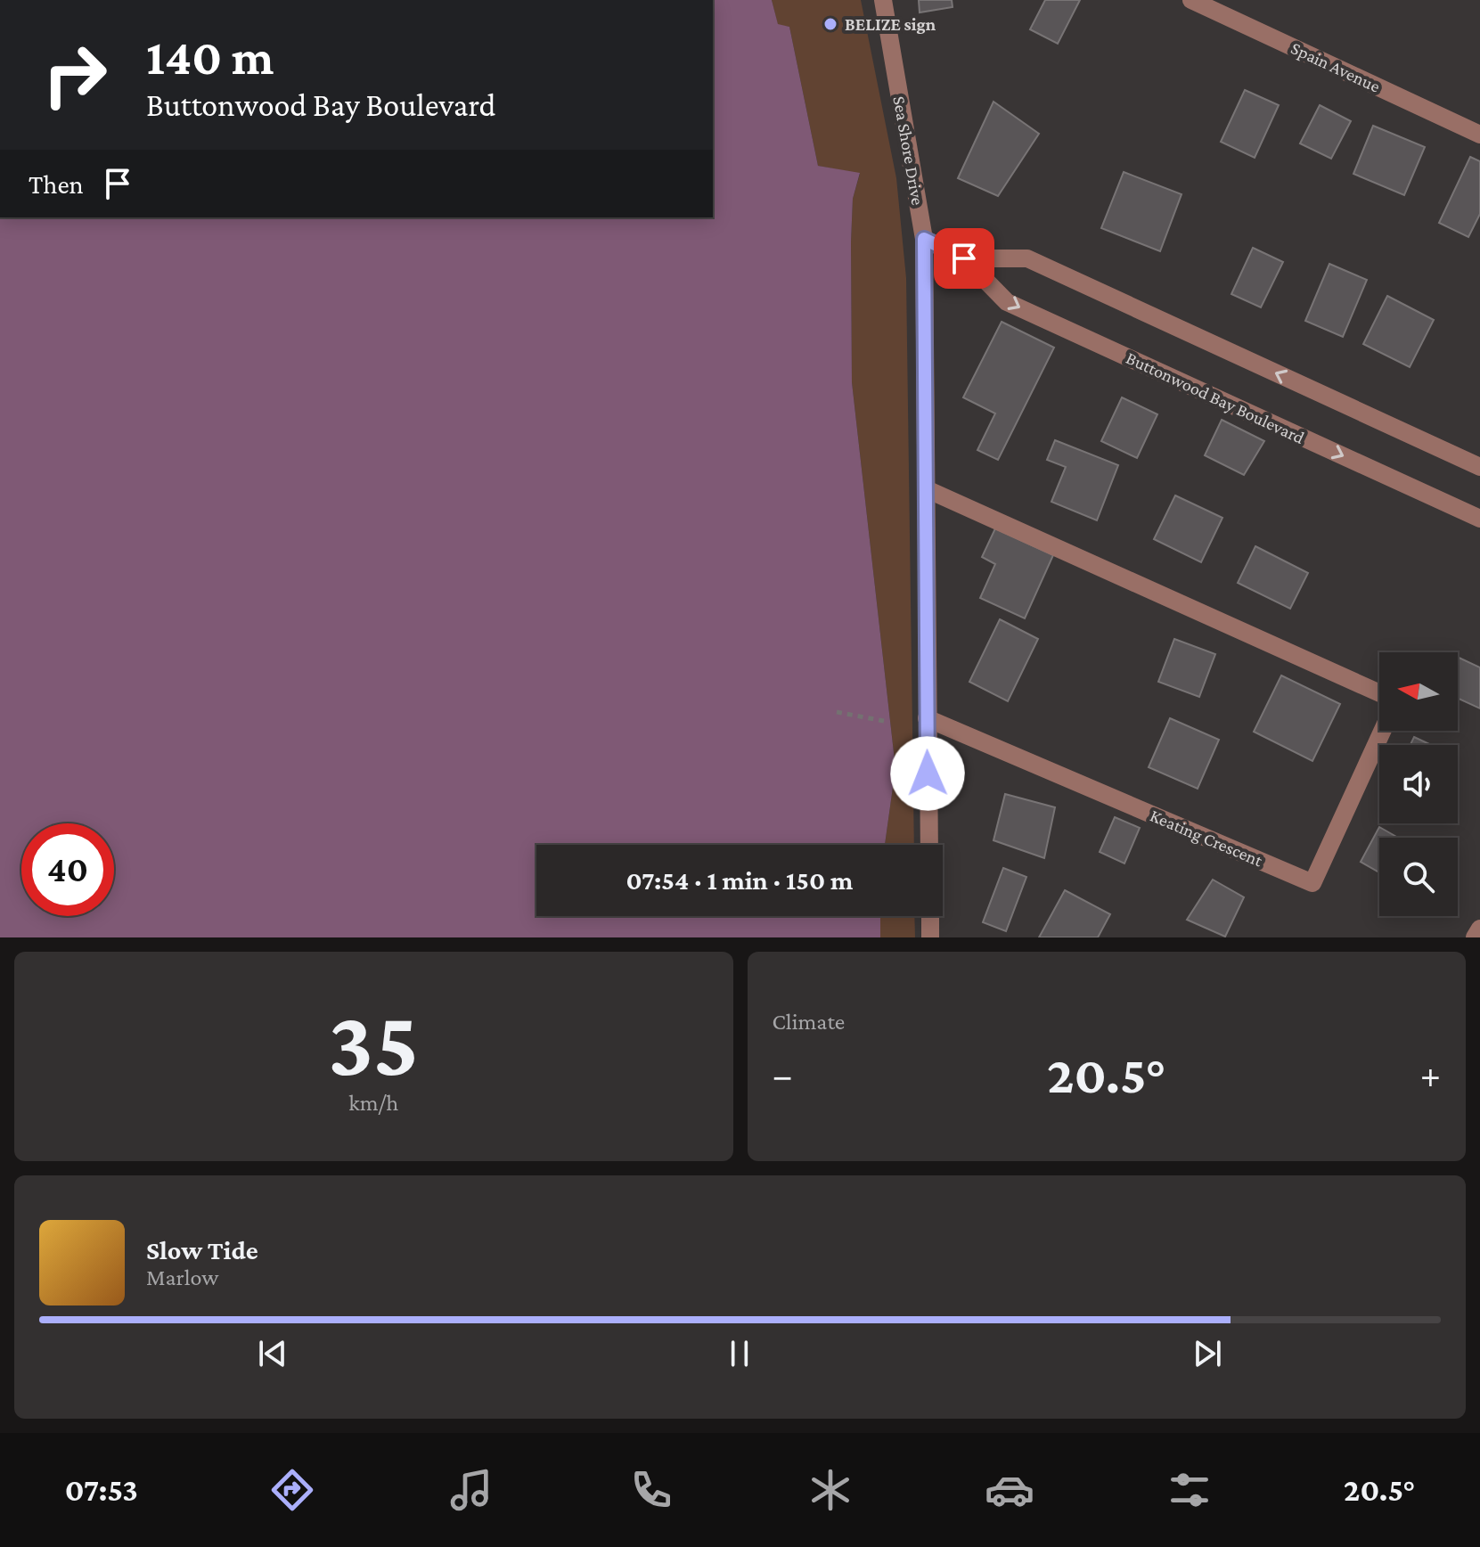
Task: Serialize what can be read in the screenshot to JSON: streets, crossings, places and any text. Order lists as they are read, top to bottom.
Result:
{
  "streets": {
    "street": [
      "Spain Avenue",
      "Sea Shore Drive",
      "Buttonwood Bay Boulevard",
      "Keating Crescent"
    ]
  },
  "crossings": [
    ["Sea Shore Drive", "Buttonwood Bay Boulevard"],
    ["Sea Shore Drive", "Keating Crescent"]
  ],
  "places": ["BELIZE sign"],
  "north": "left",
  "page": {
    "turn": ["140 m", "Buttonwood Bay Boulevard"],
    "then": "Then",
    "limit": "40",
    "trip": "07:54 · 1 min · 150 m",
    "tile": [
      ["35", "km/h"],
      "Climate"
    ],
    "heat": ["−", "20.5°", "+"],
    "song": ["Slow Tide", "Marlow"],
    "tabs": ["07:53", "20.5°"]
  }
}
